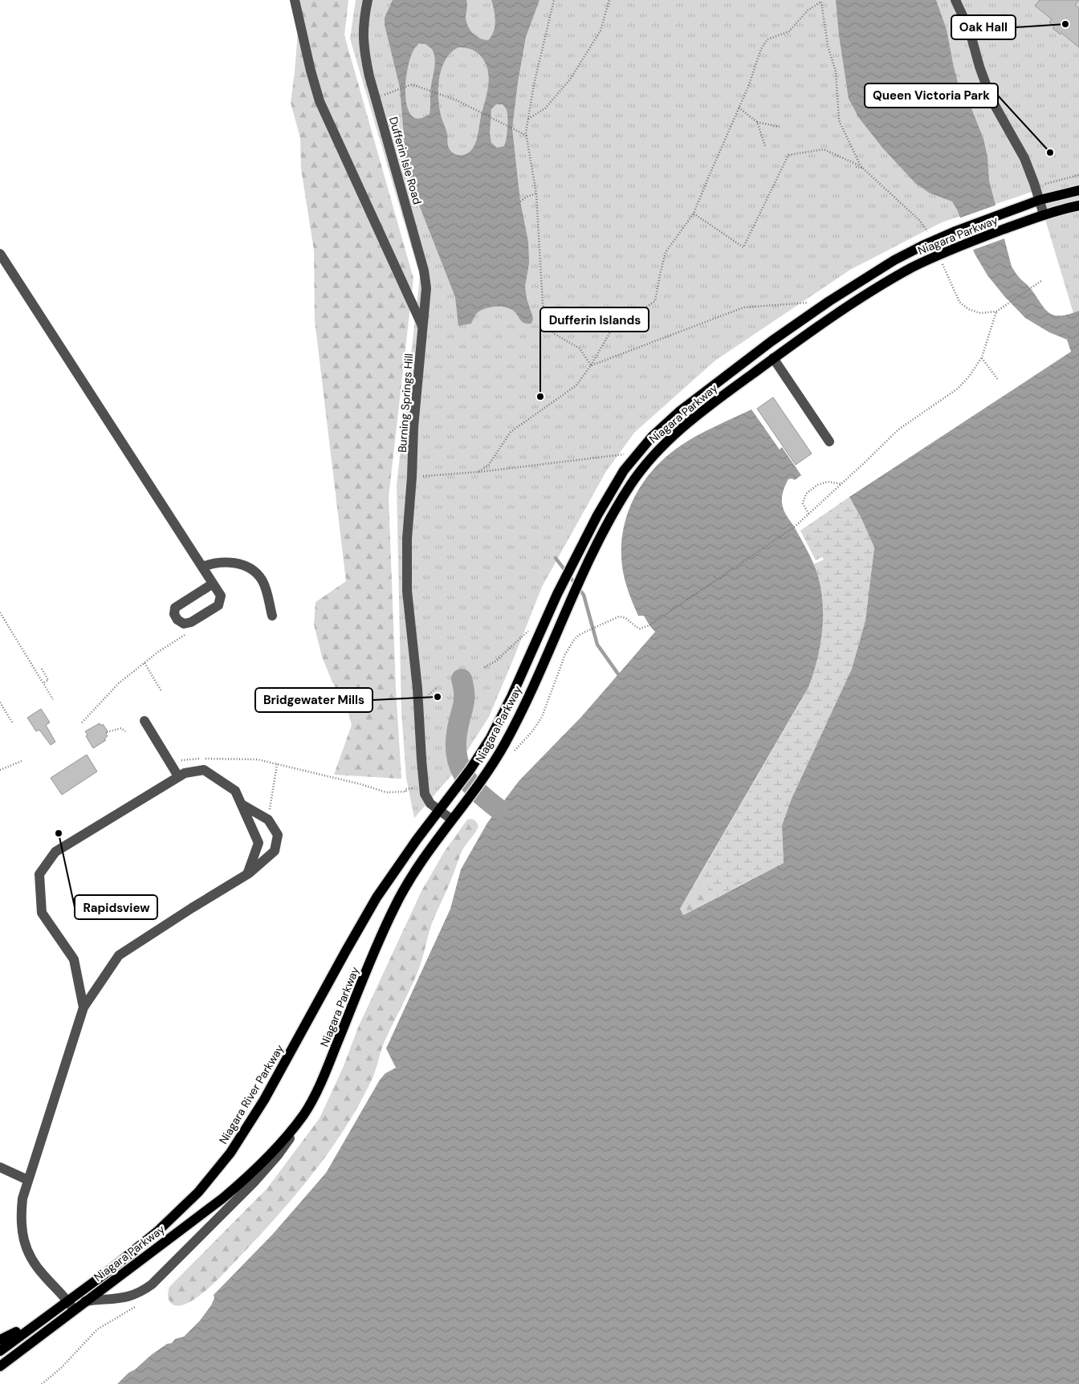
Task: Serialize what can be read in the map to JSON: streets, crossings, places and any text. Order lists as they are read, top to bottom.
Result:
{
  "streets": {
    "main road": ["Niagara Parkway", "Niagara River Parkway"],
    "street": ["Dufferin Isle Road", "Burning Springs Hill"]
  },
  "crossings": [
    ["Dufferin Isle Road", "Burning Springs Hill"],
    ["Niagara Parkway", "Burning Springs Hill"],
    ["Niagara Parkway", "Niagara River Parkway"],
    ["Burning Springs Hill", "Niagara River Parkway"]
  ],
  "places": [
    "Oak Hall",
    "Queen Victoria Park",
    "Dufferin Islands",
    "Bridgewater Mills",
    "Rapidsview"
  ]
}
